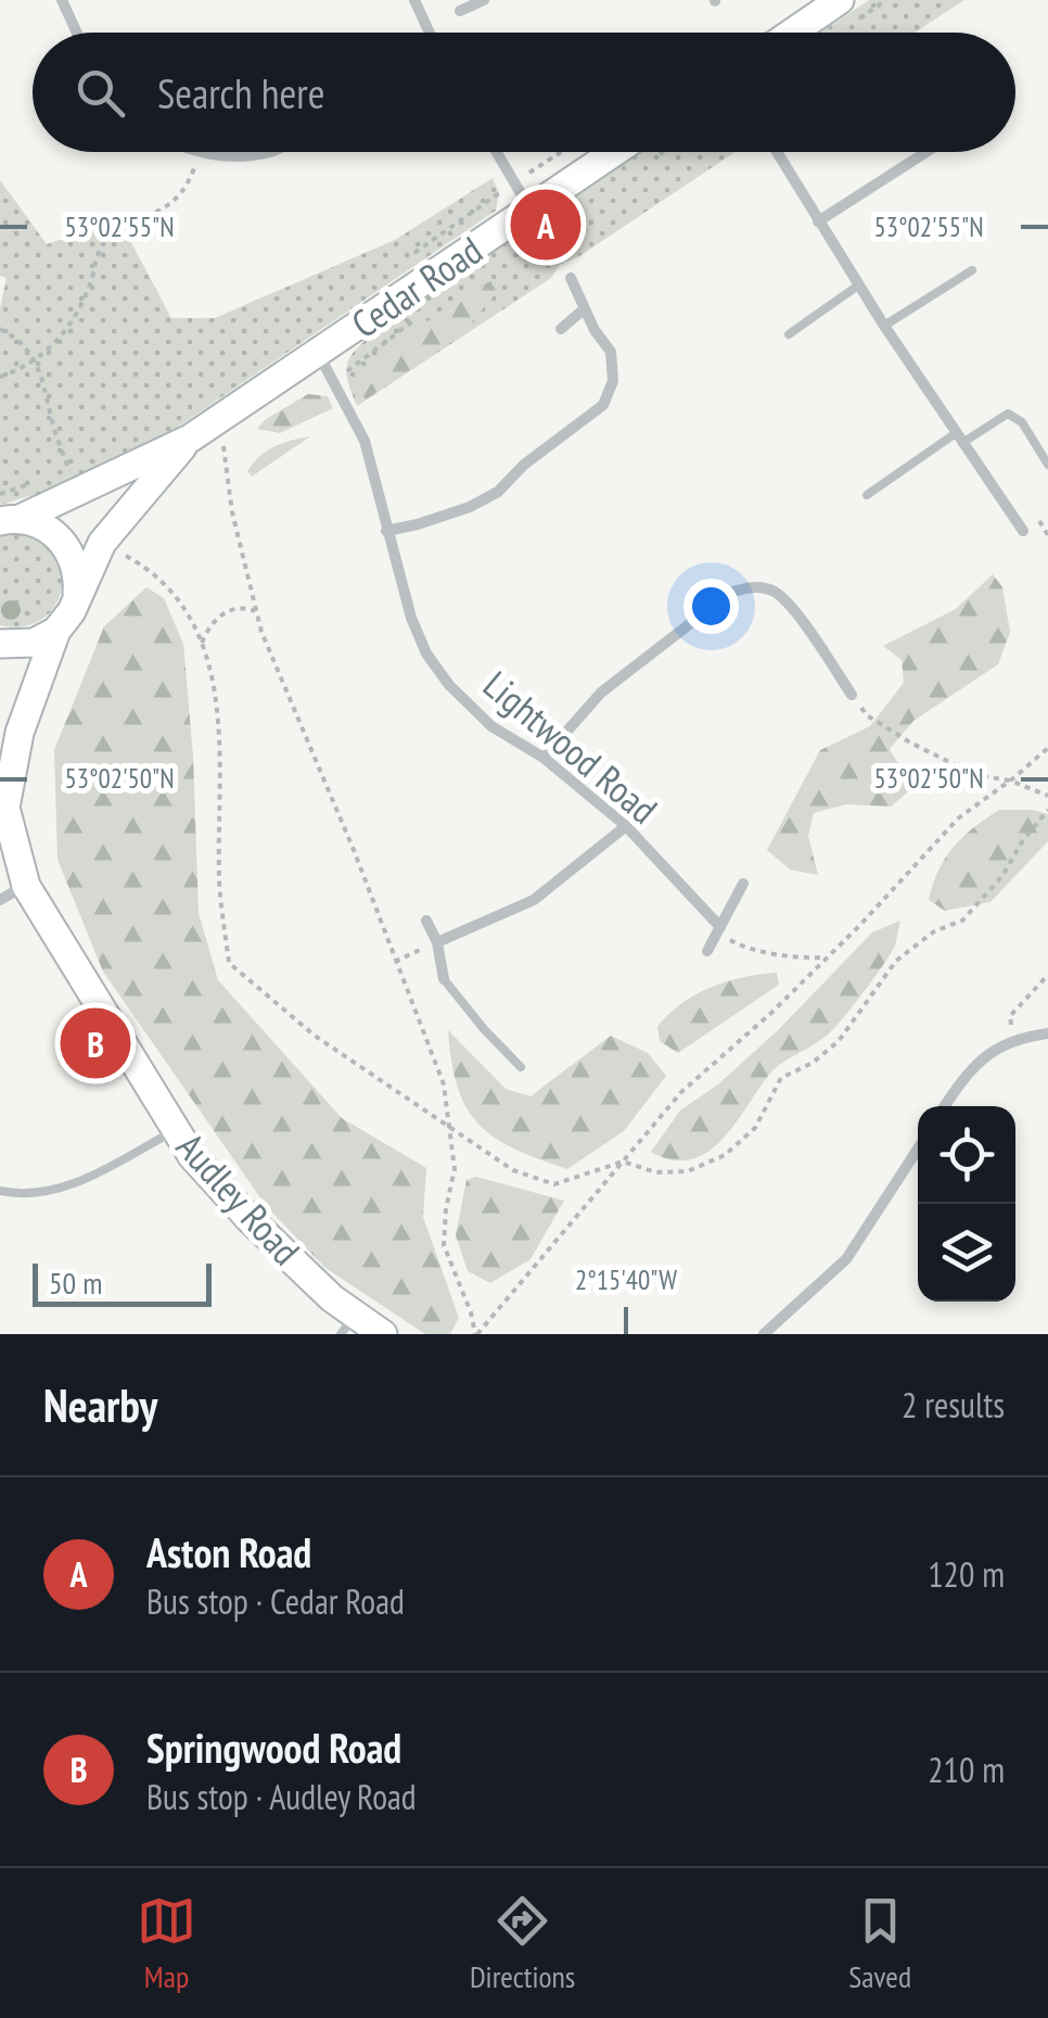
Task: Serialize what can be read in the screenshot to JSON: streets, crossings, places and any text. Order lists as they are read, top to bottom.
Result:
{
  "streets": {
    "main road": ["Cedar Road", "Audley Road"],
    "street": ["Lightwood Road"]
  },
  "crossings": [
    ["Cedar Road", "Lightwood Road"],
    ["Cedar Road", "Audley Road"]
  ],
  "scale_bar": "50 m",
  "page": {
    "search": "Search here",
    "pins": ["A", "B"],
    "scale": "50 m",
    "heading": ["Nearby", "2 results"],
    "list": [
      {
        "mark": "A",
        "name": "Aston Road",
        "note": "Bus stop · Cedar Road",
        "value": "120 m"
      },
      {
        "mark": "B",
        "name": "Springwood Road",
        "note": "Bus stop · Audley Road",
        "value": "210 m"
      }
    ],
    "nav": ["Map", "Directions", "Saved"]
  },
  "coordinates": ["53°02'55\"N", "53°02'50\"N", "2°15'40\"W"]
}
